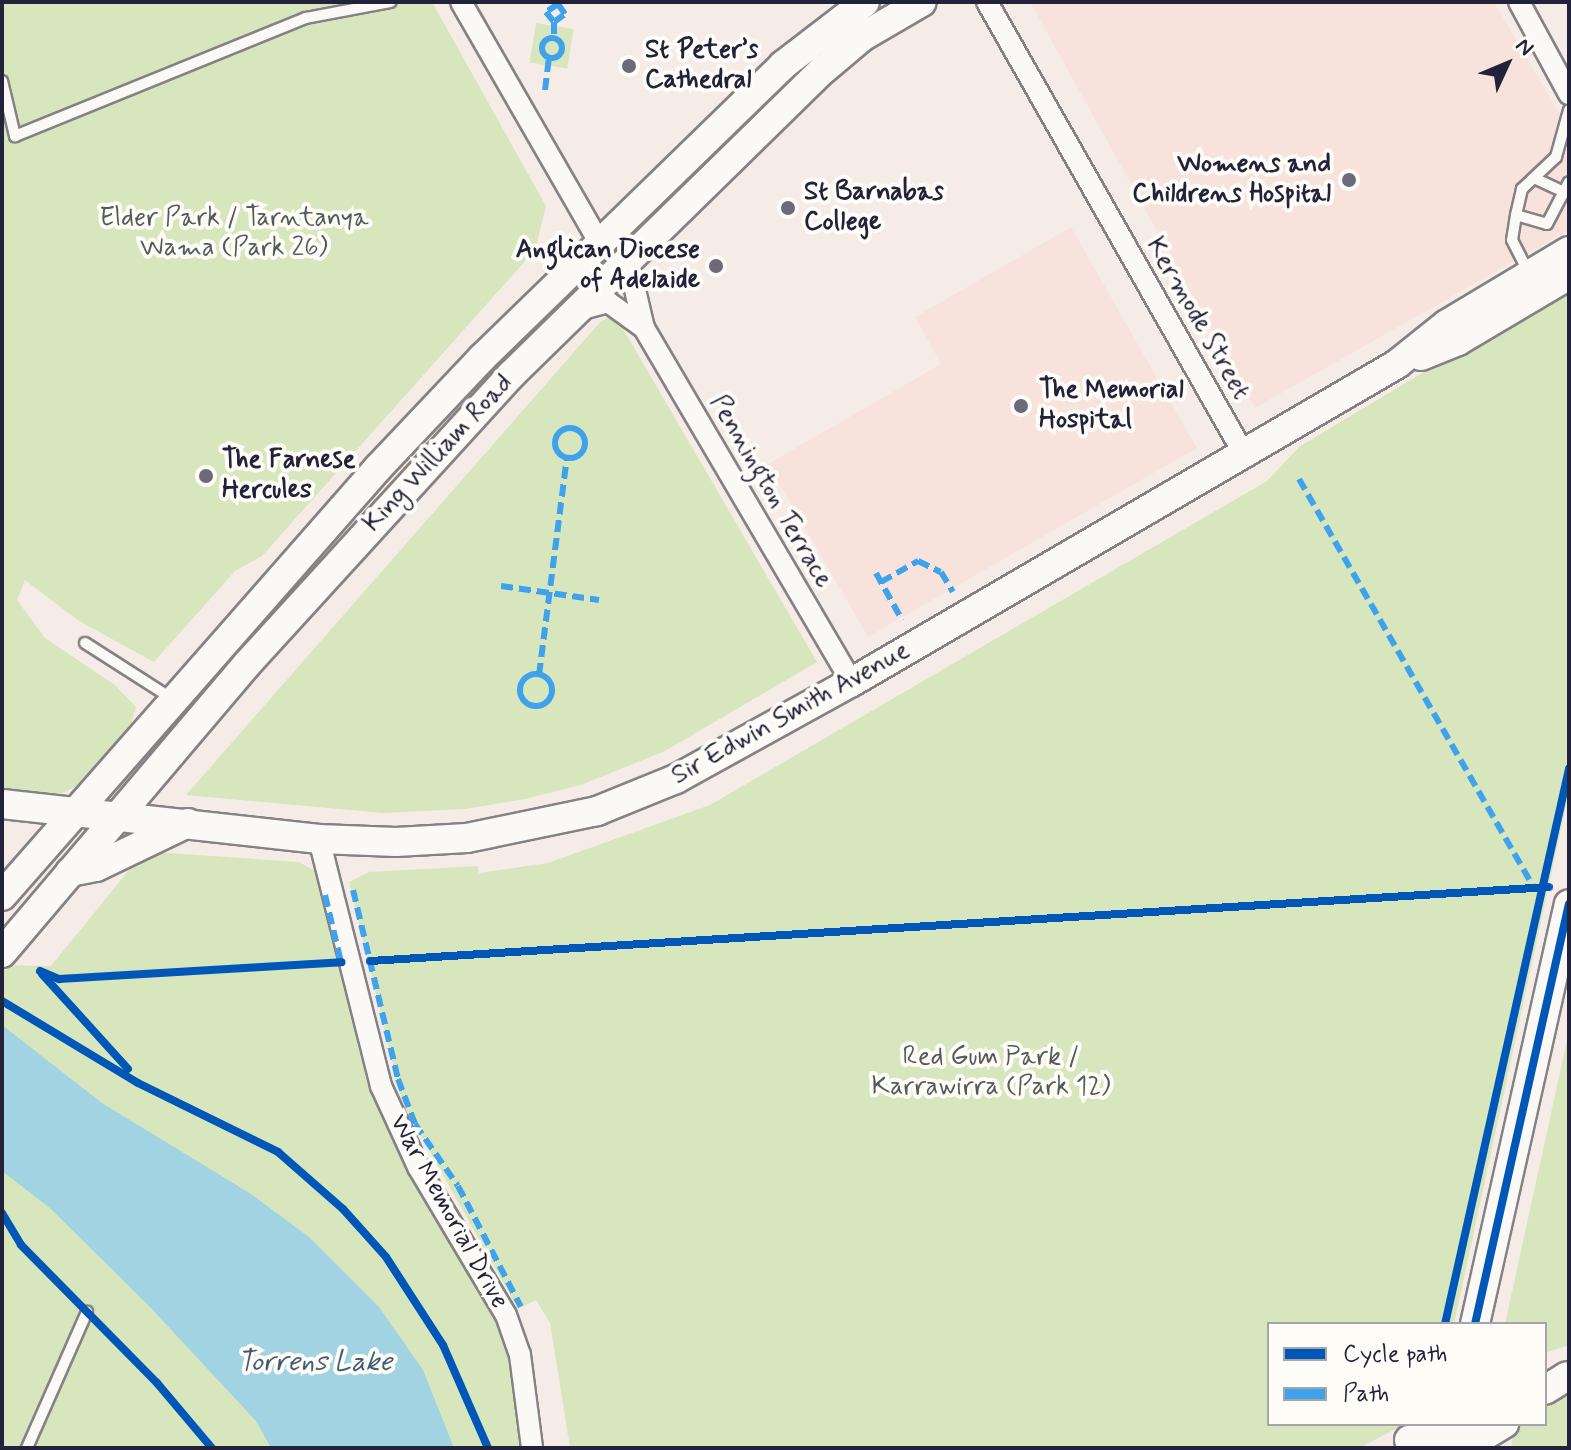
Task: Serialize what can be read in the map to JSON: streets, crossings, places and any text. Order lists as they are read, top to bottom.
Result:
{
  "streets": {
    "main road": ["King William Road", "Sir Edwin Smith Avenue"],
    "street": ["Kermode Street", "Pennington Terrace", "War Memorial Drive"]
  },
  "crossings": [
    ["Kermode Street", "Sir Edwin Smith Avenue"],
    ["King William Road", "Pennington Terrace"],
    ["King William Road", "Sir Edwin Smith Avenue"],
    ["Pennington Terrace", "Sir Edwin Smith Avenue"],
    ["Sir Edwin Smith Avenue", "War Memorial Drive"]
  ],
  "water": ["Torrens Lake"],
  "parks": ["Elder Park / Tarntanya Wama (Park 26)", "Red Gum Park / Karrawirra (Park 12)"],
  "places": [
    "St Peter’s Cathedral",
    "Womens and Childrens Hospital",
    "St Barnabas College",
    "Anglican Diocese of Adelaide",
    "The Memorial Hospital",
    "The Farnese Hercules"
  ],
  "legend": ["Cycle path", "Path"],
  "north": "top right"
}
